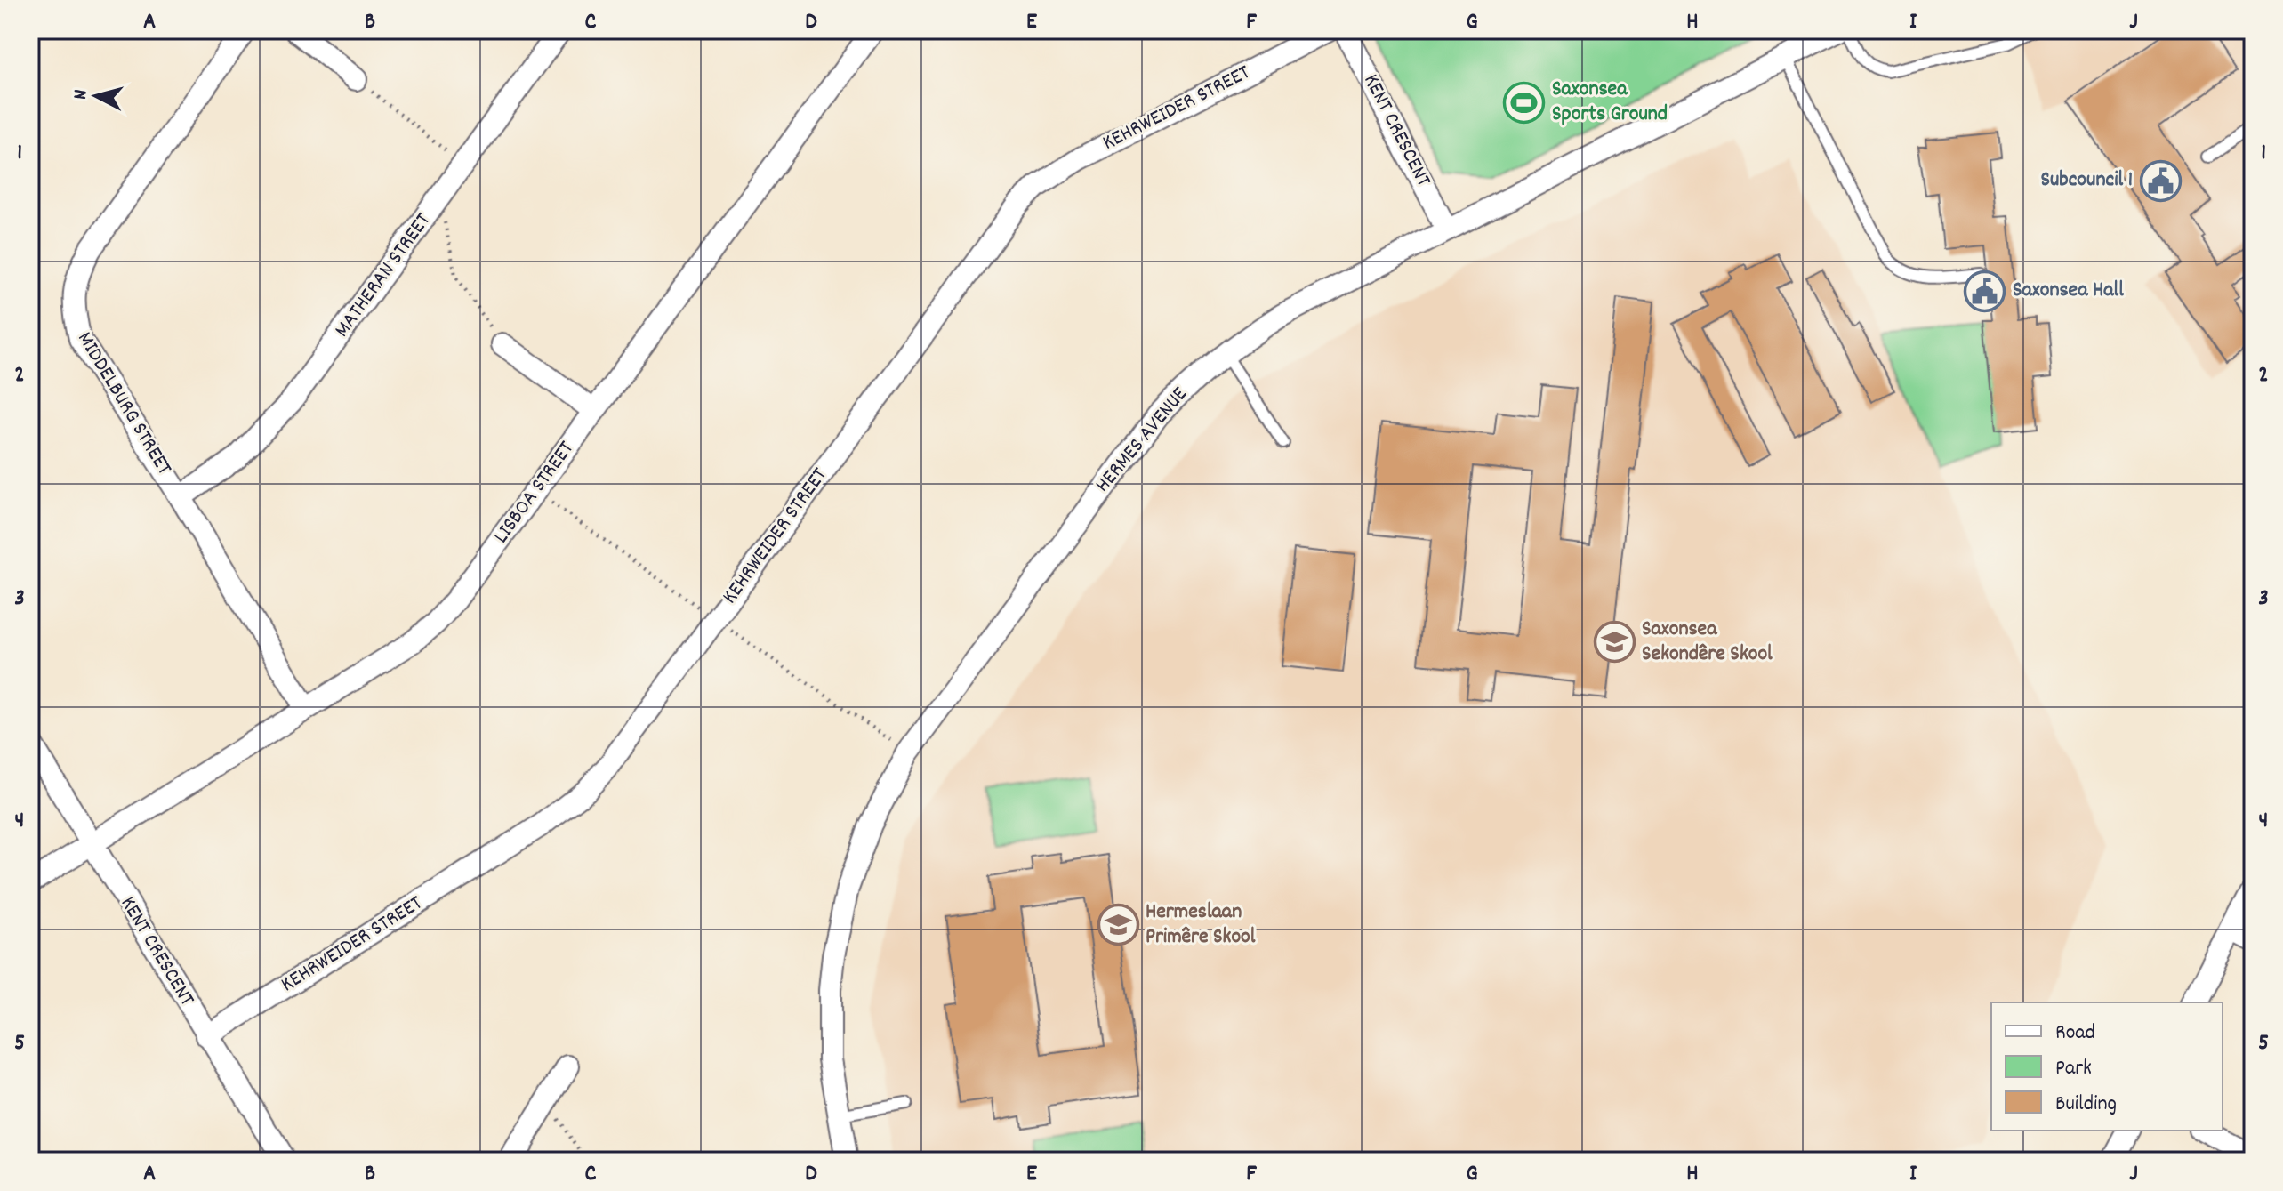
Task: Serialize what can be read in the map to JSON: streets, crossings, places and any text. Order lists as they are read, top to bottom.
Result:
{
  "streets": {
    "street": [
      "KEHRWEIDER STREET",
      "KENT CRESCENT",
      "MATHERAN STREET",
      "MIDDELBURG STREET",
      "HERMES AVENUE",
      "LISBOA STREET"
    ]
  },
  "crossings": [
    ["KEHRWEIDER STREET", "KENT CRESCENT"],
    ["KENT CRESCENT", "HERMES AVENUE"],
    ["KENT CRESCENT", "LISBOA STREET"],
    ["MATHERAN STREET", "MIDDELBURG STREET"],
    ["MIDDELBURG STREET", "LISBOA STREET"]
  ],
  "places": {
    "sports": ["Saxonsea Sports Ground"],
    "public building": ["Subcouncil 1", "Saxonsea Hall"],
    "school or university": ["Saxonsea Sekondêre Skool", "Hermeslaan Primêre Skool"]
  },
  "legend": ["Road", "Park", "Building"],
  "north": "left",
  "grid": {
    "columns": [
      "A",
      "B",
      "C",
      "D",
      "E",
      "F",
      "G",
      "H",
      "I",
      "J"
    ],
    "rows": [
      "1",
      "2",
      "3",
      "4",
      "5"
    ]
  }
}
